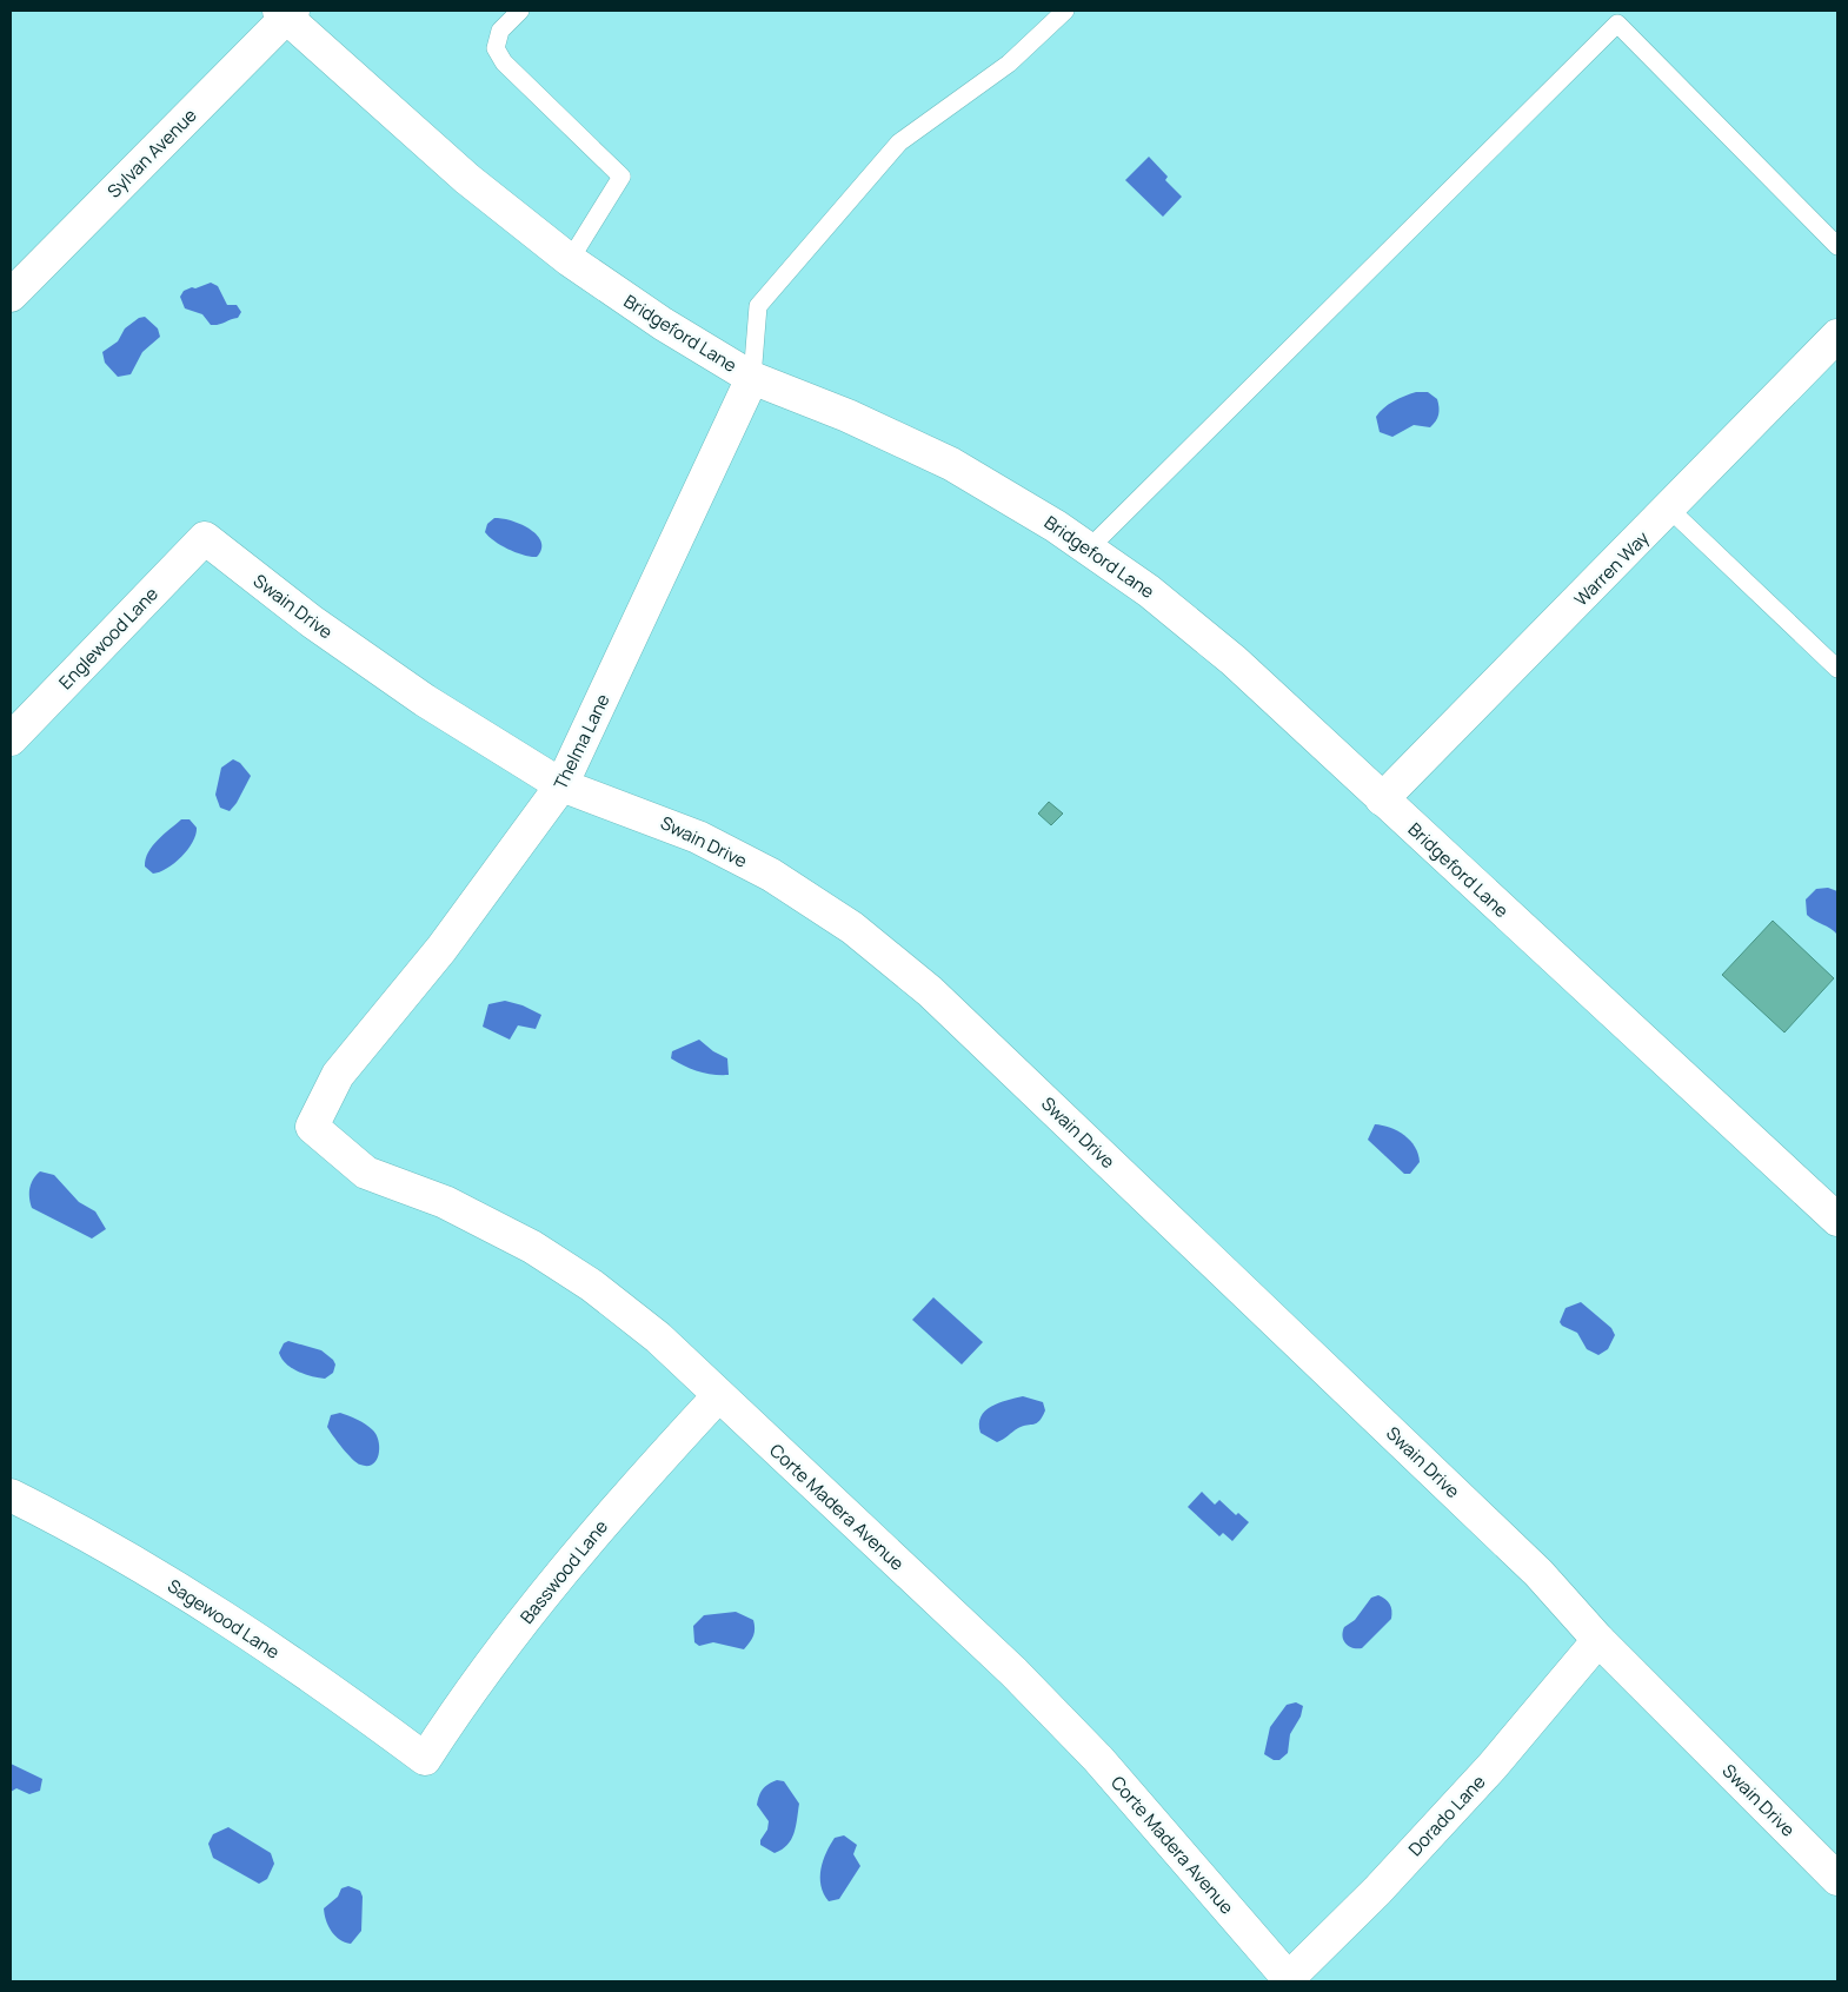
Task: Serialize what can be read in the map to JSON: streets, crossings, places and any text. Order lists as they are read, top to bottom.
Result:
{
  "streets": {
    "street": [
      "Sylvan Avenue",
      "Bridgeford Lane",
      "Warren Way",
      "Swain Drive",
      "Englewood Lane",
      "Thelma Lane",
      "Corte Madera Avenue",
      "Basswood Lane",
      "Sagewood Lane",
      "Dorado Lane"
    ]
  },
  "crossings": [
    ["Sylvan Avenue", "Bridgeford Lane"],
    ["Bridgeford Lane", "Warren Way"],
    ["Bridgeford Lane", "Thelma Lane"],
    ["Swain Drive", "Englewood Lane"],
    ["Swain Drive", "Thelma Lane"],
    ["Swain Drive", "Dorado Lane"],
    ["Thelma Lane", "Corte Madera Avenue"],
    ["Corte Madera Avenue", "Basswood Lane"],
    ["Corte Madera Avenue", "Dorado Lane"],
    ["Basswood Lane", "Sagewood Lane"]
  ]
}
